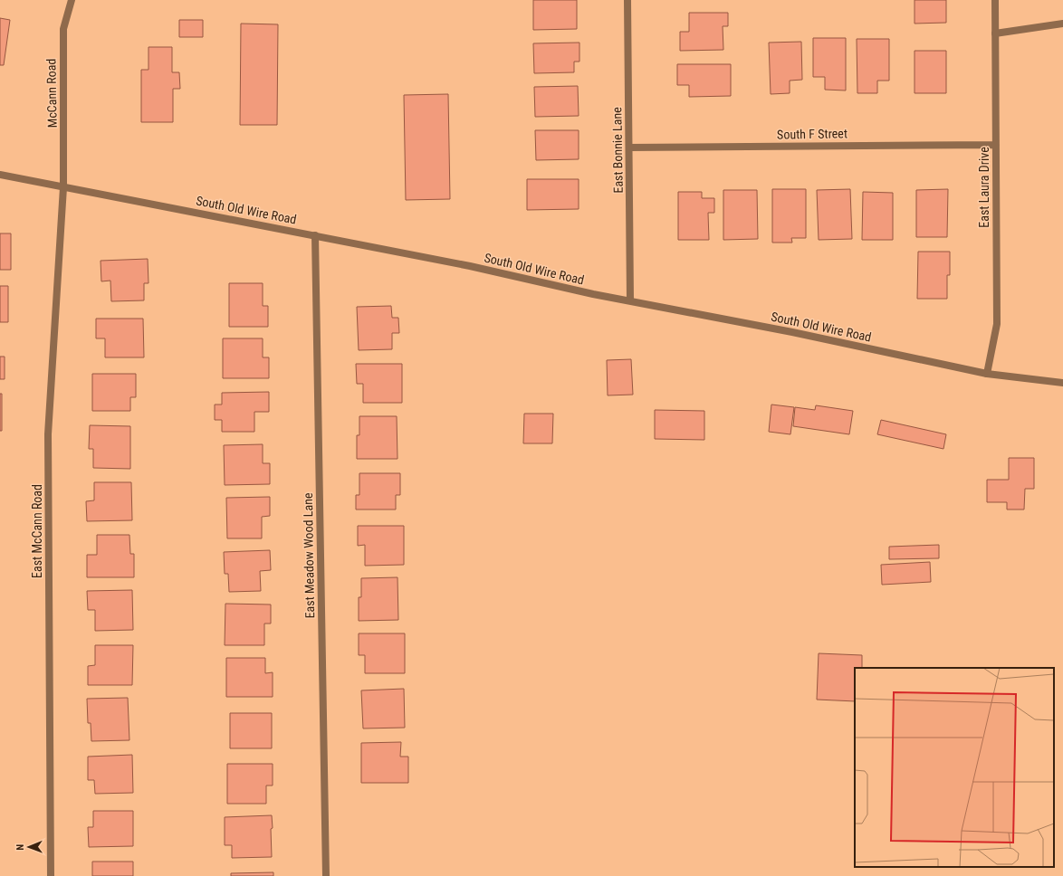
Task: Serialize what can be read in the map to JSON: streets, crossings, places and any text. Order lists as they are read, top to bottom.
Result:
{
  "streets": {
    "street": [
      "McCann Road",
      "South F Street",
      "East Bonnie Lane",
      "East Laura Drive",
      "South Old Wire Road",
      "East McCann Road",
      "East Meadow Wood Lane"
    ]
  },
  "crossings": [
    ["McCann Road", "South Old Wire Road"],
    ["McCann Road", "East McCann Road"],
    ["South F Street", "East Bonnie Lane"],
    ["South F Street", "East Laura Drive"],
    ["East Bonnie Lane", "South Old Wire Road"],
    ["East Laura Drive", "South Old Wire Road"],
    ["South Old Wire Road", "East McCann Road"],
    ["South Old Wire Road", "East Meadow Wood Lane"]
  ],
  "north": "left"
}
